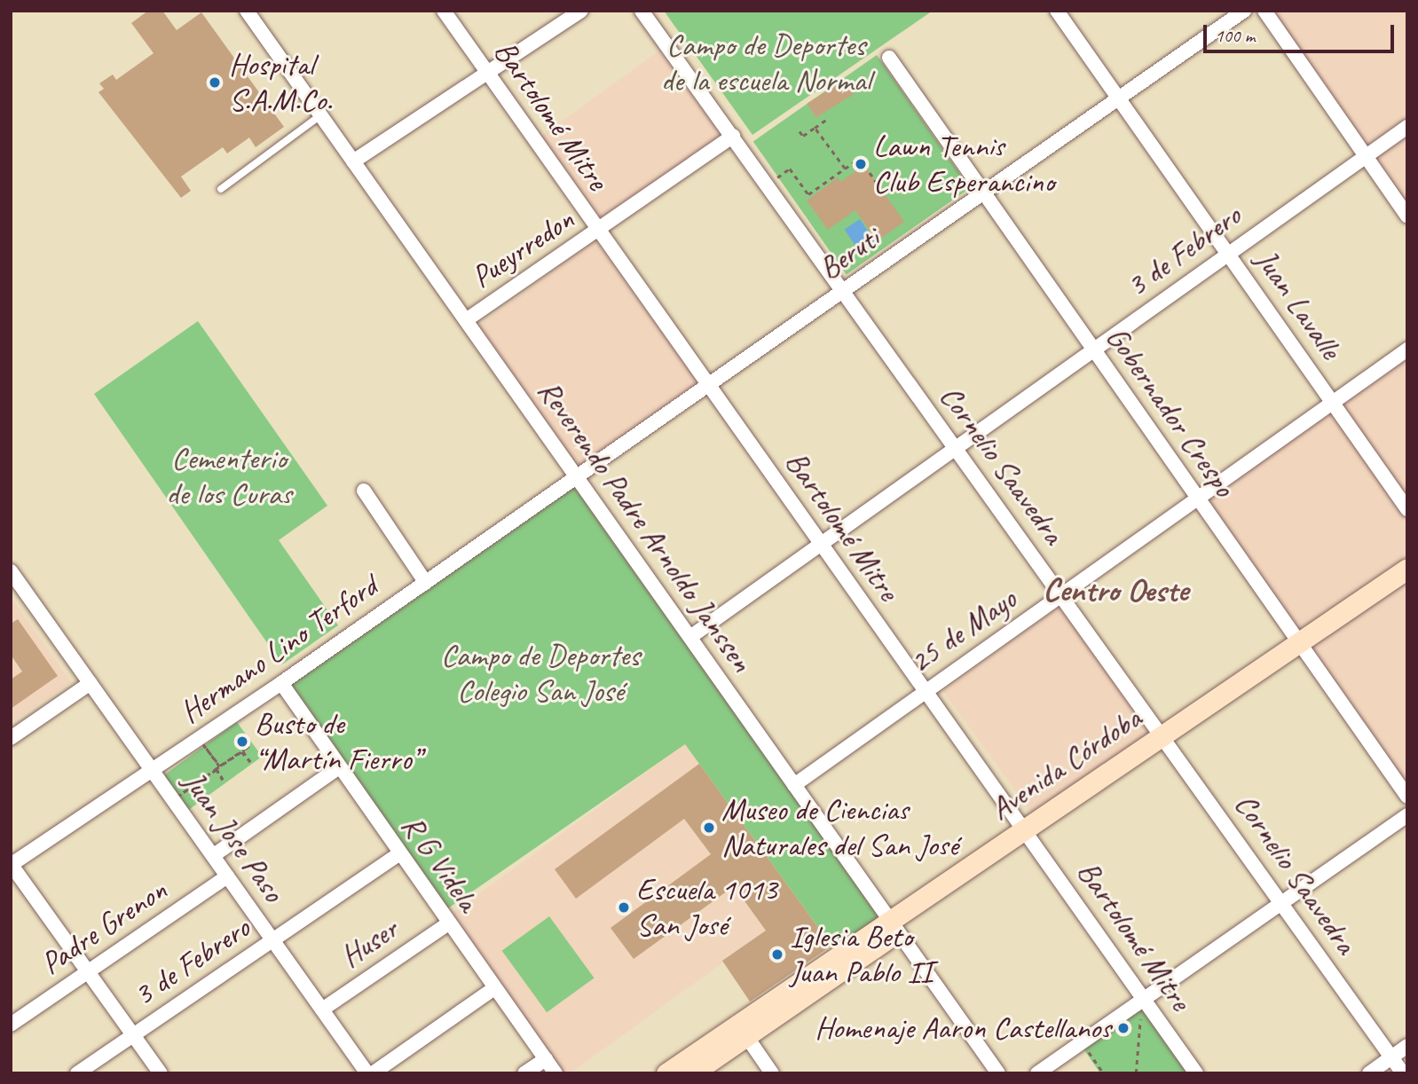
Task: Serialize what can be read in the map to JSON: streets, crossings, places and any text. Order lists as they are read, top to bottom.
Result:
{
  "streets": {
    "main road": ["Avenida Córdoba"],
    "street": [
      "Bartolomé Mitre",
      "Pueyrredon",
      "3 de Febrero",
      "Beruti",
      "Juan Lavalle",
      "Gobernador Crespo",
      "Cornelio Saavedra",
      "Reverendo Padre Arnoldo Janssen",
      "25 de Mayo",
      "Hermano Lino Terford",
      "Juan Jose Paso",
      "R G Videla",
      "Padre Grenon",
      "Huser"
    ]
  },
  "crossings": [
    ["Bartolomé Mitre", "Pueyrredon"],
    ["Bartolomé Mitre", "3 de Febrero"],
    ["Bartolomé Mitre", "Beruti"],
    ["Bartolomé Mitre", "25 de Mayo"],
    ["Bartolomé Mitre", "Avenida Córdoba"],
    ["Pueyrredon", "Cornelio Saavedra"],
    ["Pueyrredon", "Reverendo Padre Arnoldo Janssen"],
    ["3 de Febrero", "Juan Lavalle"],
    ["3 de Febrero", "Gobernador Crespo"],
    ["3 de Febrero", "Cornelio Saavedra"],
    ["3 de Febrero", "Reverendo Padre Arnoldo Janssen"],
    ["3 de Febrero", "Juan Jose Paso"],
    ["3 de Febrero", "R G Videla"],
    ["Beruti", "Juan Lavalle"],
    ["Beruti", "Gobernador Crespo"],
    ["Beruti", "Cornelio Saavedra"],
    ["Beruti", "Reverendo Padre Arnoldo Janssen"],
    ["Beruti", "Hermano Lino Terford"],
    ["Juan Lavalle", "25 de Mayo"],
    ["Gobernador Crespo", "25 de Mayo"],
    ["Gobernador Crespo", "Avenida Córdoba"],
    ["Cornelio Saavedra", "25 de Mayo"],
    ["Cornelio Saavedra", "Avenida Córdoba"],
    ["Reverendo Padre Arnoldo Janssen", "25 de Mayo"],
    ["Reverendo Padre Arnoldo Janssen", "Hermano Lino Terford"],
    ["Reverendo Padre Arnoldo Janssen", "Avenida Córdoba"],
    ["Hermano Lino Terford", "Juan Jose Paso"],
    ["Hermano Lino Terford", "R G Videla"],
    ["Juan Jose Paso", "Padre Grenon"],
    ["Juan Jose Paso", "Huser"],
    ["R G Videla", "Huser"]
  ],
  "districts": ["Centro Oeste"],
  "parks": ["Campo de Deportes de la escuela Normal", "Cementerio de los Curas", "Campo de Deportes Colegio San José"],
  "places": [
    "Hospital S.A.M.Co.",
    "Lawn Tennis Club Esperancino",
    "Busto de “Martín Fierro”",
    "Museo de Ciencias Naturales del San José",
    "Escuela 1013 San José",
    "Iglesia Beto Juan Pablo II",
    "Homenaje Aaron Castellanos"
  ],
  "scale_bar": "100 m"
}
